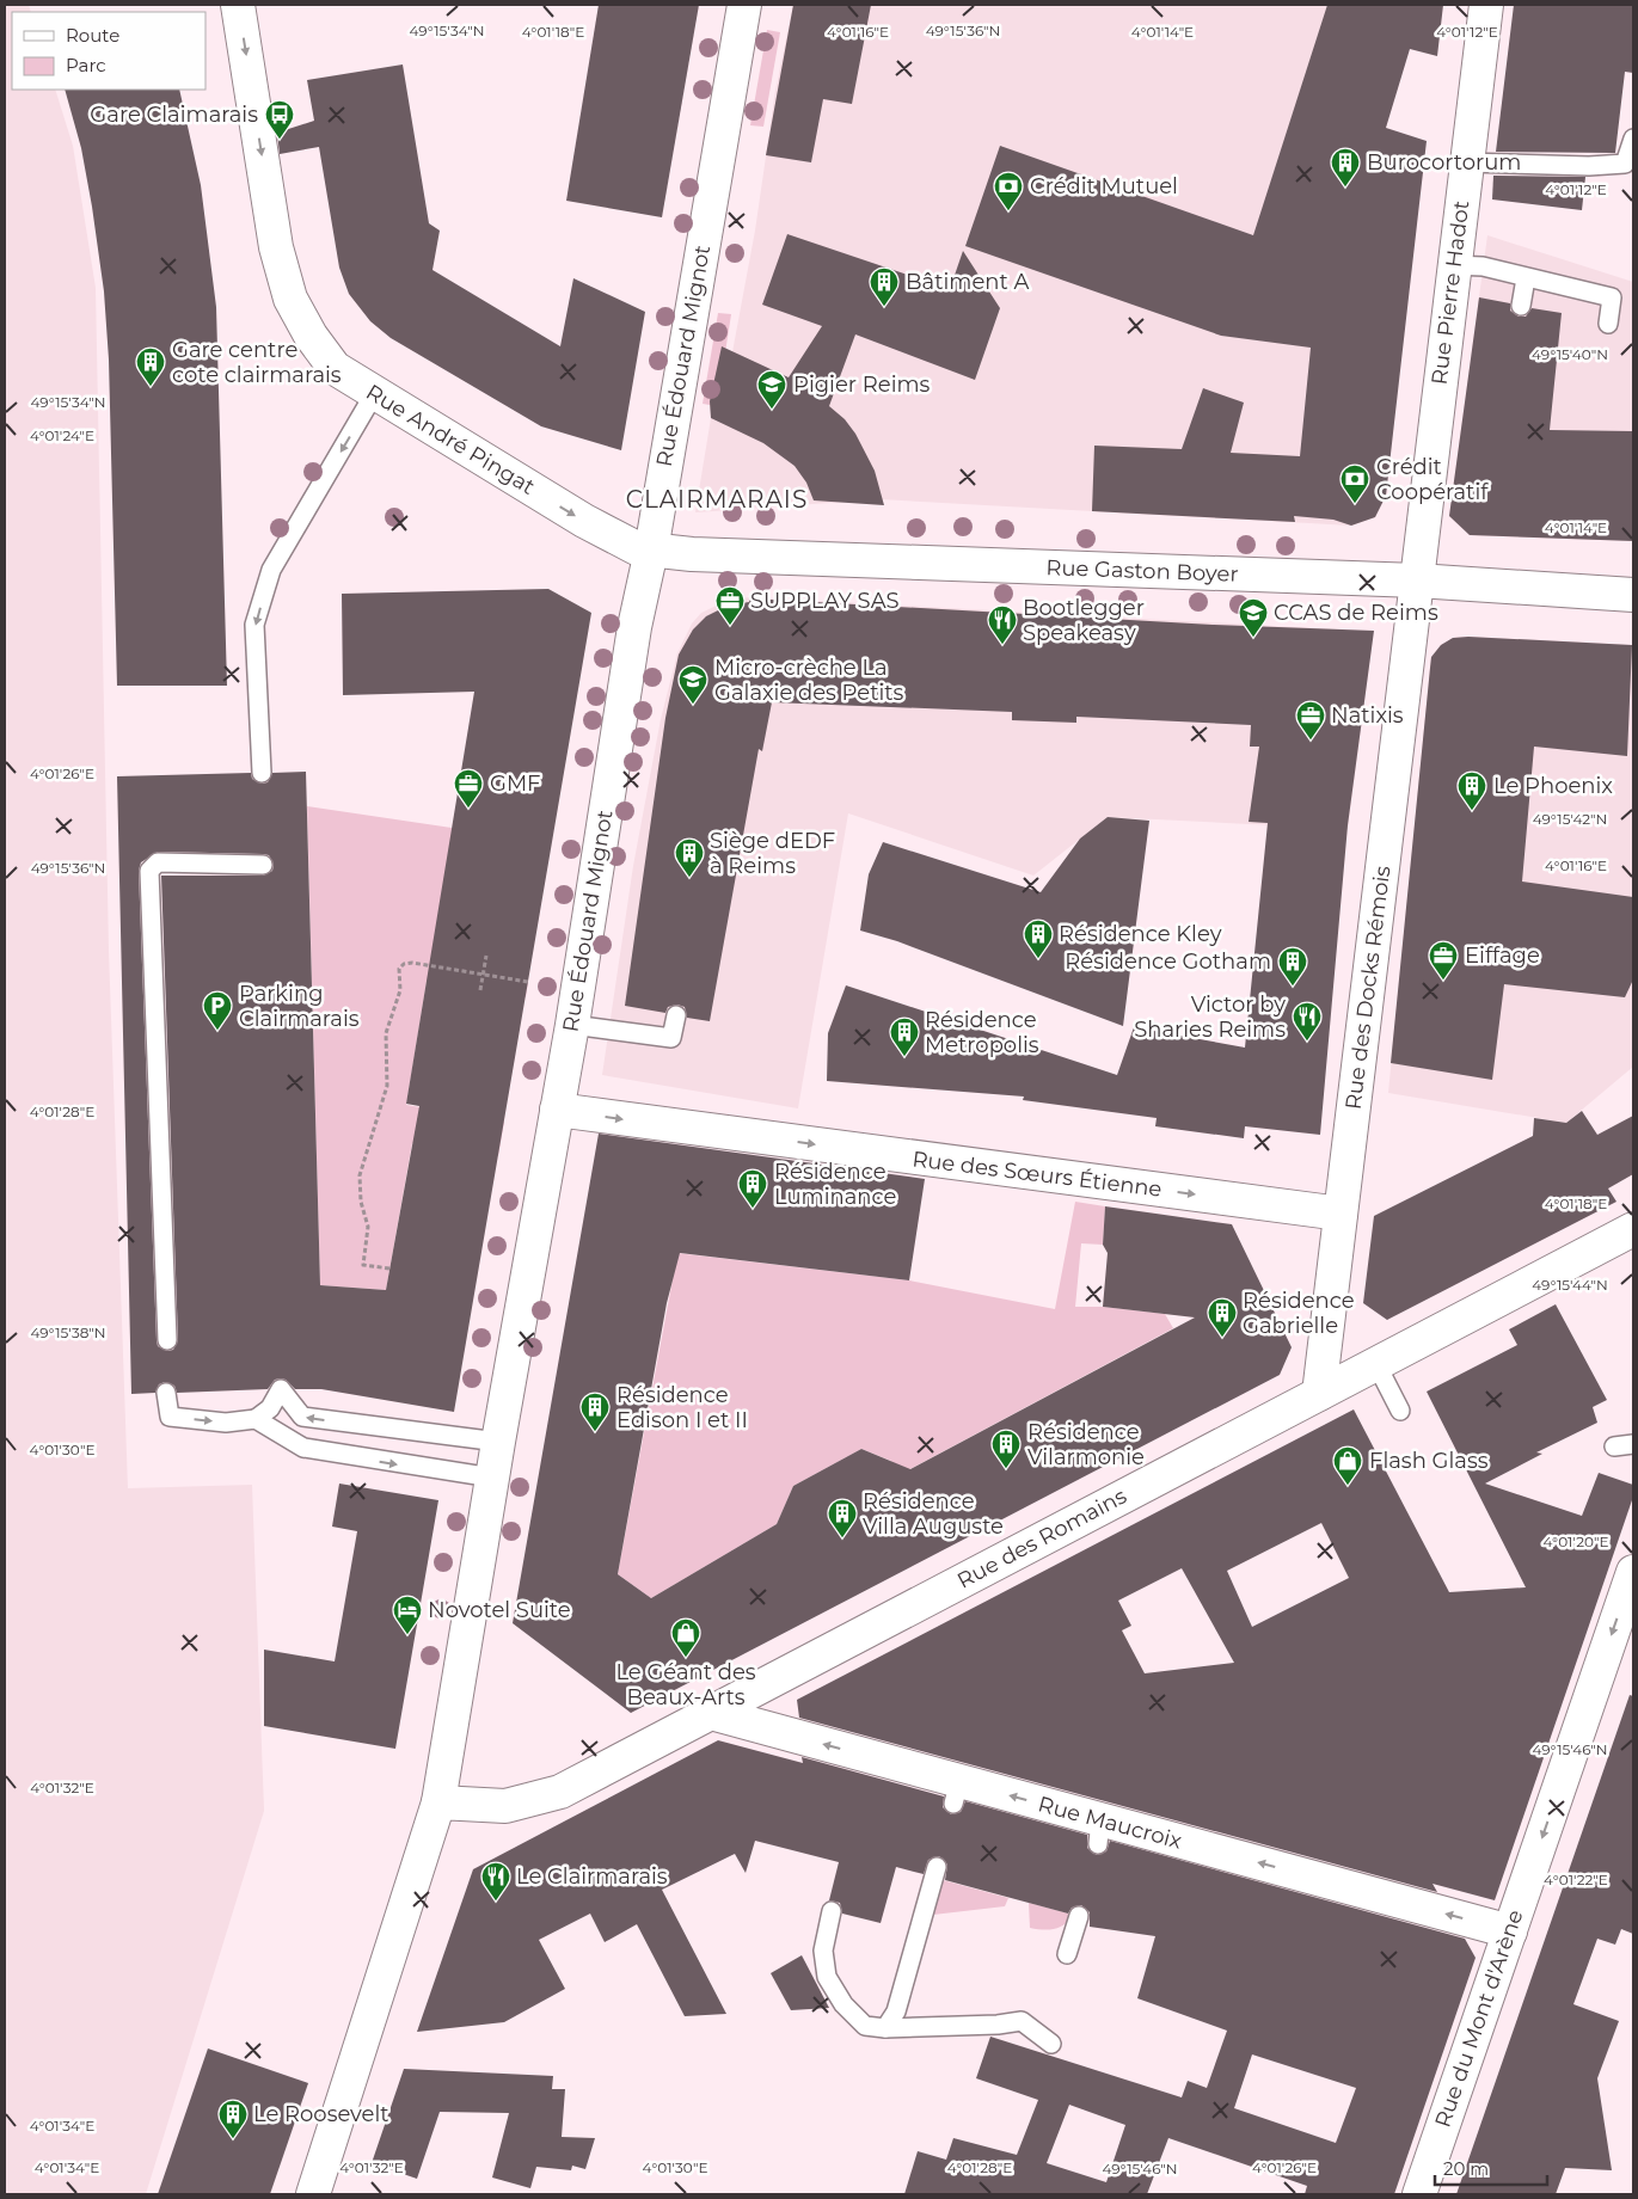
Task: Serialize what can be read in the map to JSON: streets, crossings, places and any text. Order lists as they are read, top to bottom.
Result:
{
  "streets": {
    "street": [
      "Rue Pierre Hadot",
      "Rue Édouard Mignot",
      "Rue André Pingat",
      "Rue Gaston Boyer",
      "Rue des Docks Rémois",
      "Rue des Sœurs Étienne",
      "Rue des Romains",
      "Rue Maucroix",
      "Rue du Mont d'Arène"
    ]
  },
  "crossings": [
    ["Rue Pierre Hadot", "Rue Gaston Boyer"],
    ["Rue Pierre Hadot", "Rue des Docks Rémois"],
    ["Rue Édouard Mignot", "Rue André Pingat"],
    ["Rue Édouard Mignot", "Rue Gaston Boyer"],
    ["Rue Édouard Mignot", "Rue des Sœurs Étienne"],
    ["Rue Édouard Mignot", "Rue des Romains"],
    ["Rue André Pingat", "Rue Gaston Boyer"],
    ["Rue Gaston Boyer", "Rue des Docks Rémois"],
    ["Rue des Docks Rémois", "Rue des Sœurs Étienne"],
    ["Rue des Docks Rémois", "Rue des Romains"],
    ["Rue des Romains", "Rue Maucroix"],
    ["Rue Maucroix", "Rue du Mont d'Arène"]
  ],
  "one_way": [
    "Rue André Pingat",
    "Rue des Sœurs Étienne",
    "Rue Maucroix",
    "Rue du Mont d'Arène"
  ],
  "districts": ["CLAIRMARAIS"],
  "places": {
    "bus stop": ["Gare Claimarais"],
    "building": [
      "Burocortorum",
      "Bâtiment A",
      "Gare centre cote clairmarais",
      "Le Phoenix",
      "Siège dEDF à Reims",
      "Résidence Kley",
      "Résidence Gotham",
      "Résidence Metropolis",
      "Résidence Luminance",
      "Résidence Gabrielle",
      "Résidence Edison I et II",
      "Résidence Vilarmonie",
      "Résidence Villa Auguste",
      "Le Roosevelt"
    ],
    "bank": ["Crédit Mutuel", "Crédit Coopératif"],
    "school or university": ["Pigier Reims", "CCAS de Reims", "Micro-crèche La Galaxie des Petits"],
    "office": [
      "SUPPLAY SAS",
      "Natixis",
      "GMF",
      "Eiffage"
    ],
    "restaurant": ["Bootlegger Speakeasy", "Victor by Sharies Reims", "Le Clairmarais"],
    "parking": ["Parking Clairmarais"],
    "shop": ["Flash Glass", "Le Géant des Beaux-Arts"],
    "hotel": ["Novotel Suite"]
  },
  "legend": ["Route", "Parc"],
  "scale_bar": "20 m",
  "coordinates": [
    "49°15'34\"N",
    "49°15'36\"N",
    "4°01'18\"E",
    "4°01'16\"E",
    "4°01'14\"E",
    "4°01'12\"E",
    "49°15'40\"N",
    "4°01'24\"E",
    "4°01'26\"E",
    "49°15'42\"N",
    "4°01'28\"E",
    "49°15'44\"N",
    "49°15'38\"N",
    "4°01'30\"E",
    "4°01'20\"E",
    "49°15'46\"N",
    "4°01'32\"E",
    "4°01'22\"E",
    "4°01'34\"E"
  ]
}
